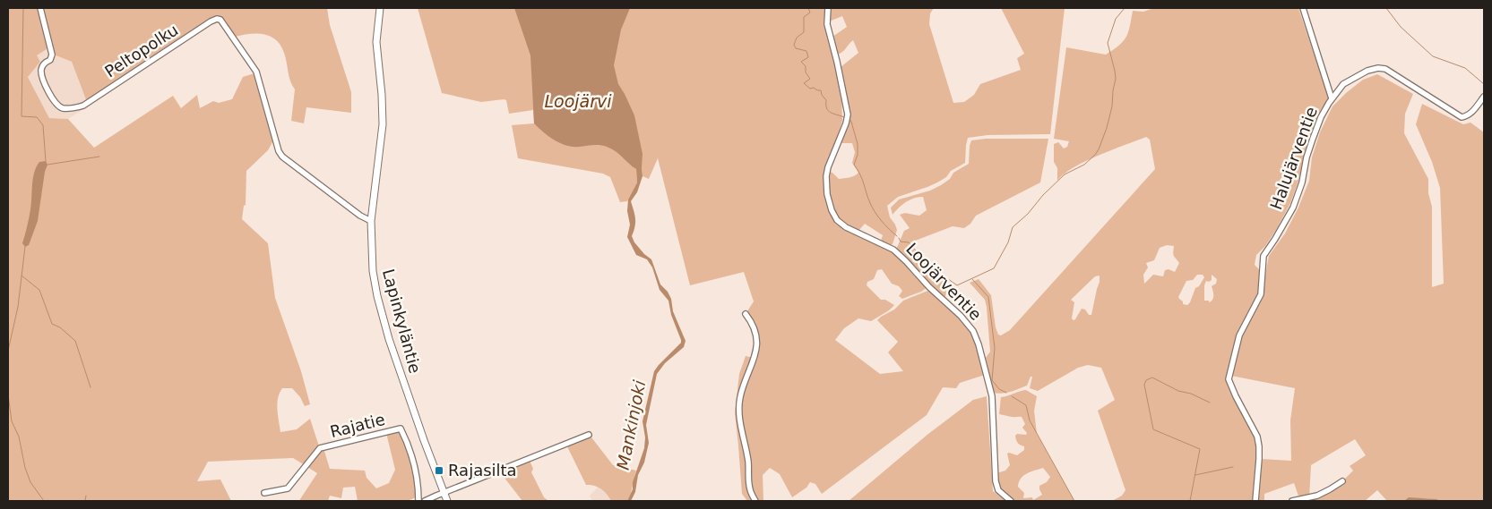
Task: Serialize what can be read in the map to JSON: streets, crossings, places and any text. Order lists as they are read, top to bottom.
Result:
{
  "streets": {
    "main road": ["Lapinkyläntie"],
    "street": [
      "Peltopolku",
      "Halujärventie",
      "Loojärventie",
      "Rajatie"
    ]
  },
  "crossings": [
    ["Peltopolku", "Lapinkyläntie"]
  ],
  "water": ["Loojärvi", "Mankinjoki"],
  "places": {
    "transit": ["Rajasilta"]
  }
}
